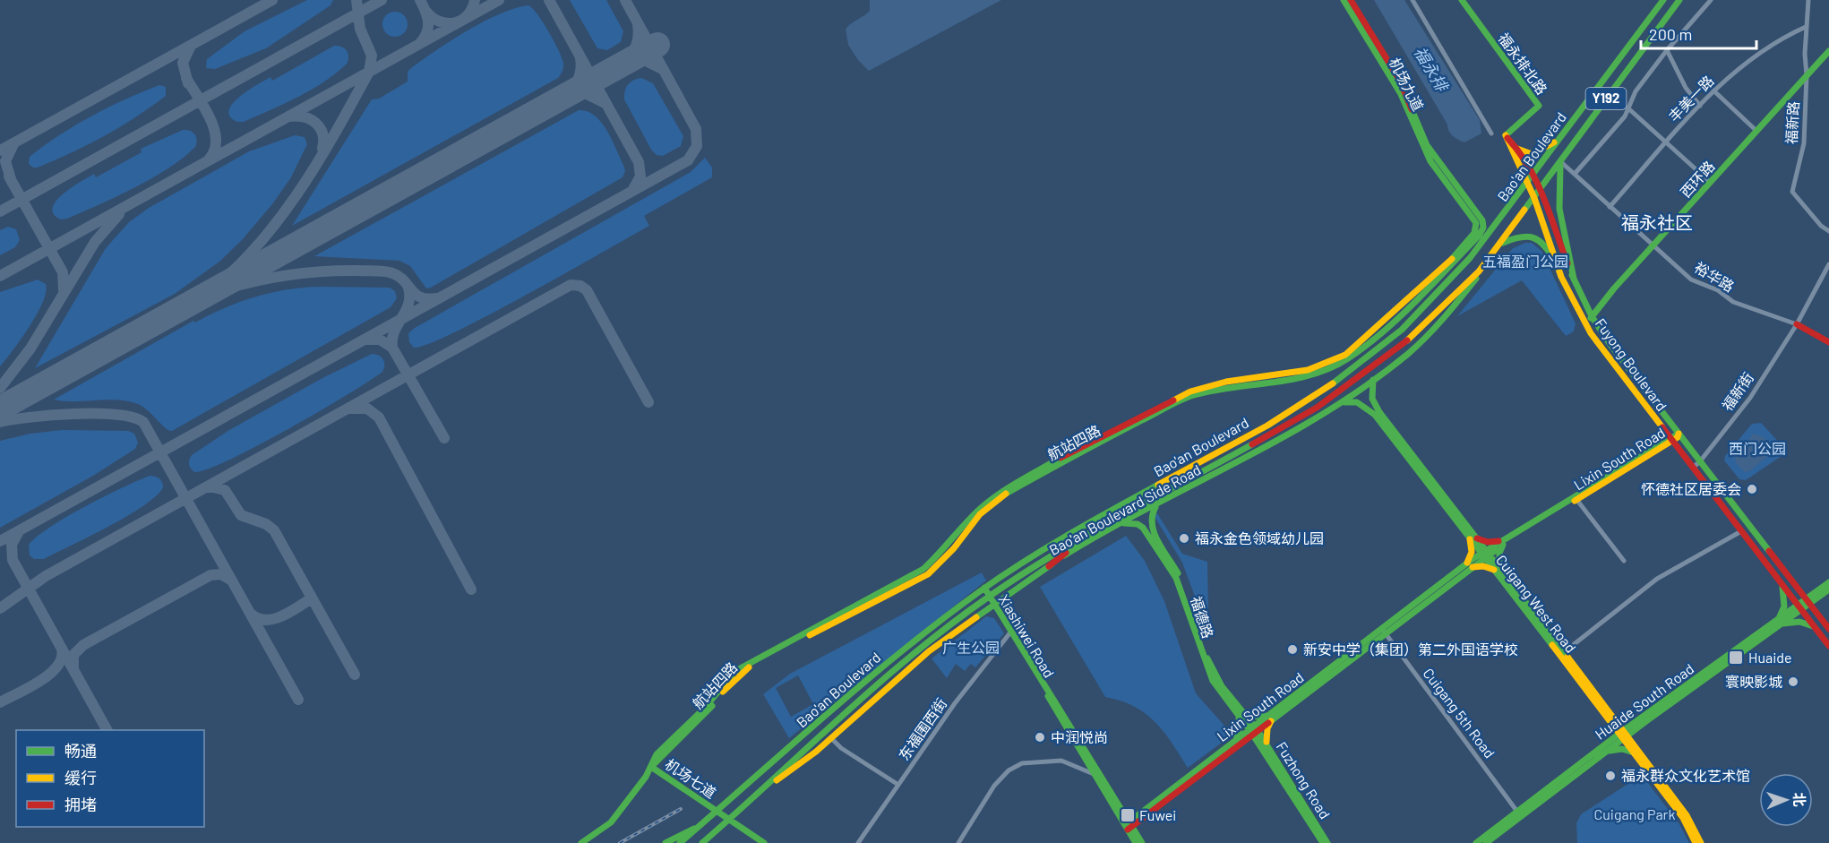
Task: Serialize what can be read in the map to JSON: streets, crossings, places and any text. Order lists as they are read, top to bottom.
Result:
{
  "streets": {
    "main road": [
      "福永排北路",
      "机场九道",
      "Y192",
      "Bao'an Boulevard",
      "西环路",
      "Fuyong Boulevard",
      "航站四路",
      "Lixin South Road",
      "Bao'an Boulevard Side Road",
      "Cuigang West Road",
      "福德路",
      "Xiashiwei Road",
      "Huaide South Road",
      "机场七道",
      "Fuzhong Road"
    ],
    "street": [
      "丰美一路",
      "福新路",
      "裕华路",
      "福新街",
      "Cuigang 5th Road",
      "东福围西街"
    ]
  },
  "crossings": [
    ["福永排北路", "Fuyong Boulevard"],
    ["机场九道", "航站四路"],
    ["丰美一路", "福新路"],
    ["丰美一路", "裕华路"],
    ["福新路", "西环路"],
    ["Bao'an Boulevard", "裕华路"],
    ["Bao'an Boulevard", "Fuyong Boulevard"],
    ["Bao'an Boulevard", "Bao'an Boulevard Side Road"],
    ["Bao'an Boulevard", "Xiashiwei Road"],
    ["Bao'an Boulevard", "机场七道"],
    ["西环路", "裕华路"],
    ["西环路", "Fuyong Boulevard"],
    ["裕华路", "福新街"],
    ["Fuyong Boulevard", "福新街"],
    ["Fuyong Boulevard", "Lixin South Road"],
    ["Fuyong Boulevard", "Huaide South Road"],
    ["航站四路", "机场七道"],
    ["Lixin South Road", "Cuigang West Road"],
    ["Lixin South Road", "福德路"],
    ["Lixin South Road", "Xiashiwei Road"],
    ["Lixin South Road", "Cuigang 5th Road"],
    ["Lixin South Road", "Fuzhong Road"],
    ["Bao'an Boulevard Side Road", "Cuigang West Road"],
    ["Bao'an Boulevard Side Road", "福德路"],
    ["Bao'an Boulevard Side Road", "Xiashiwei Road"],
    ["Cuigang West Road", "Huaide South Road"],
    ["福德路", "Fuzhong Road"],
    ["Xiashiwei Road", "东福围西街"],
    ["Huaide South Road", "Cuigang 5th Road"]
  ],
  "districts": ["福永社区"],
  "water": ["福永排"],
  "parks": [
    "五福盈门公园",
    "西门公园",
    "广生公园",
    "Cuigang Park"
  ],
  "places": {
    "other": [
      "怀德社区居委会",
      "福永金色领域幼儿园",
      "新安中学（集团）第二外国语学校",
      "寰映影城",
      "中润悦尚",
      "福永群众文化艺术馆"
    ],
    "transit": ["Huaide", "Fuwei"]
  },
  "legend": ["畅通", "缓行", "拥堵"],
  "scale_bar": "200 m",
  "north": "right"
}
